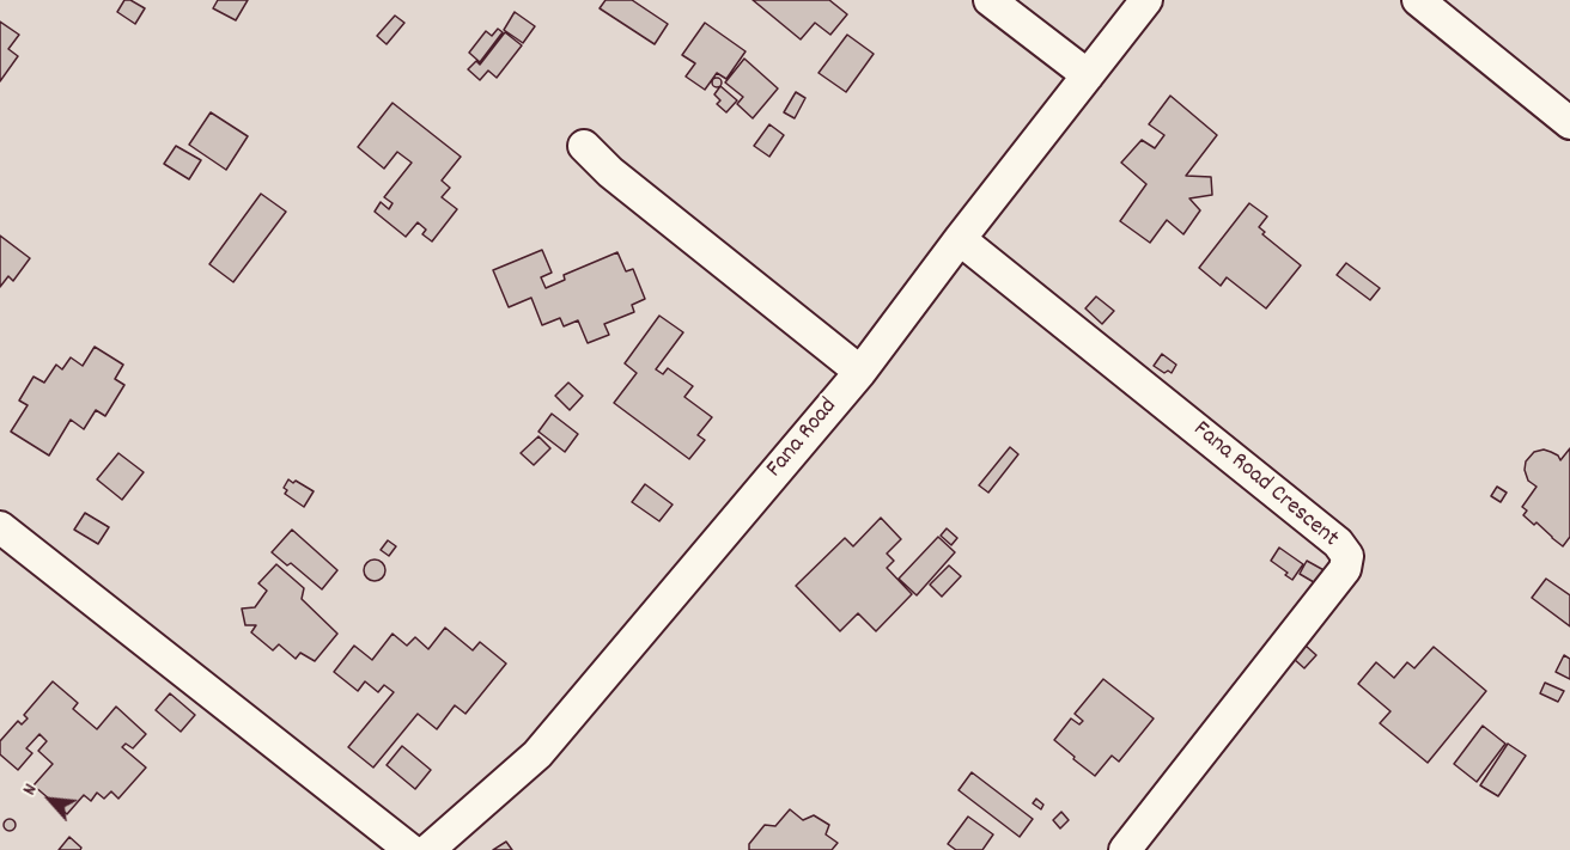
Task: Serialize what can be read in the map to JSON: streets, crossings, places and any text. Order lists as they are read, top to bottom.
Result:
{
  "streets": {
    "street": ["Fana Road", "Fana Road Crescent"]
  },
  "crossings": [
    ["Fana Road", "Fana Road Crescent"]
  ],
  "north": "top left"
}
